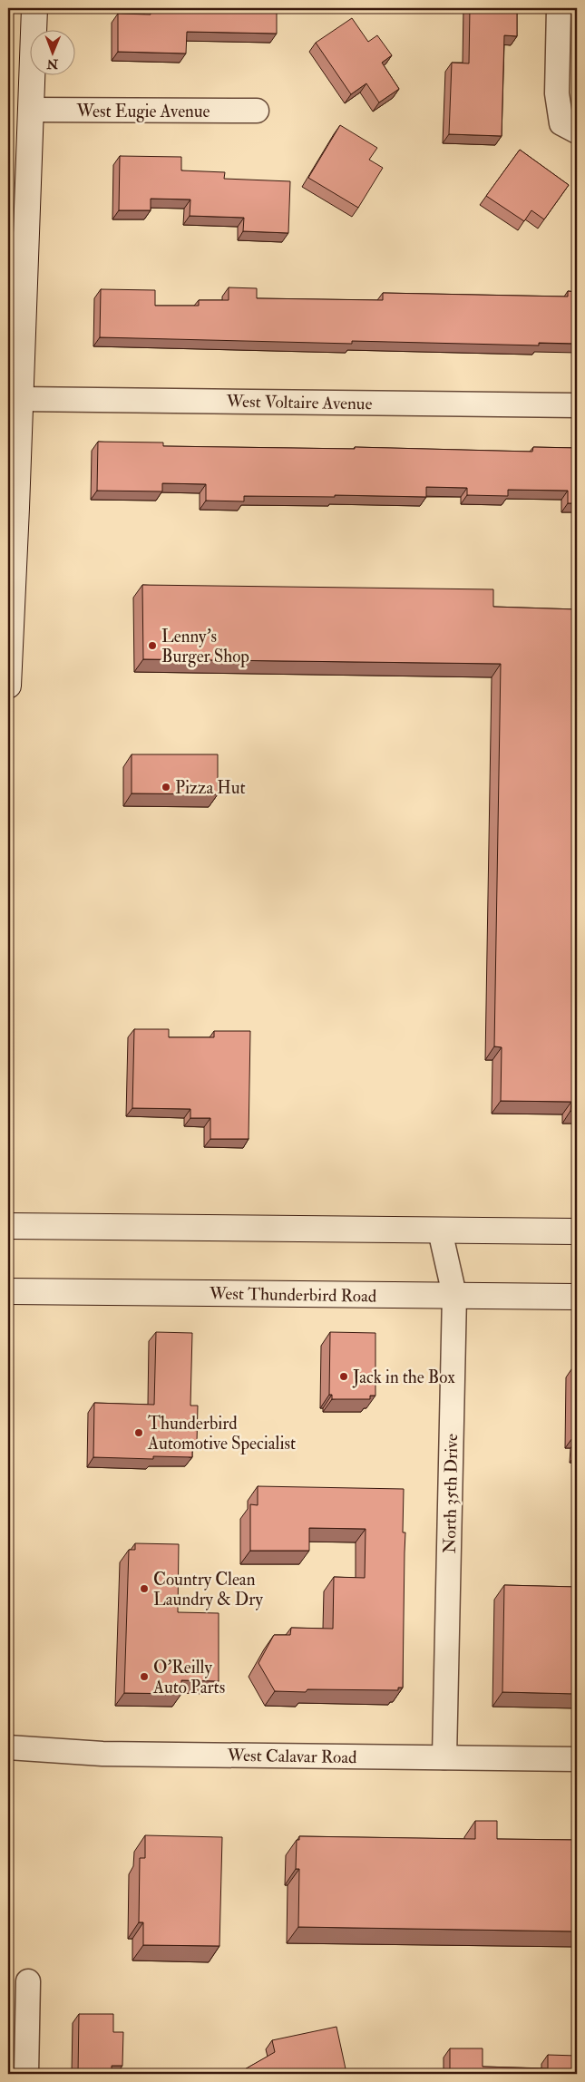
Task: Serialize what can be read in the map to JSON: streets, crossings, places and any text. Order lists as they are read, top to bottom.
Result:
{
  "streets": {
    "main road": ["West Thunderbird Road"],
    "street": [
      "West Eugie Avenue",
      "West Voltaire Avenue",
      "North 35th Drive",
      "West Calavar Road"
    ]
  },
  "crossings": [
    ["West Thunderbird Road", "North 35th Drive"],
    ["North 35th Drive", "West Calavar Road"]
  ],
  "places": [
    "Lenny's Burger Shop",
    "Pizza Hut",
    "Jack in the Box",
    "Thunderbird Automotive Specialist",
    "Country Clean Laundry & Dry",
    "O'Reilly Auto Parts"
  ],
  "north": "bottom"
}
